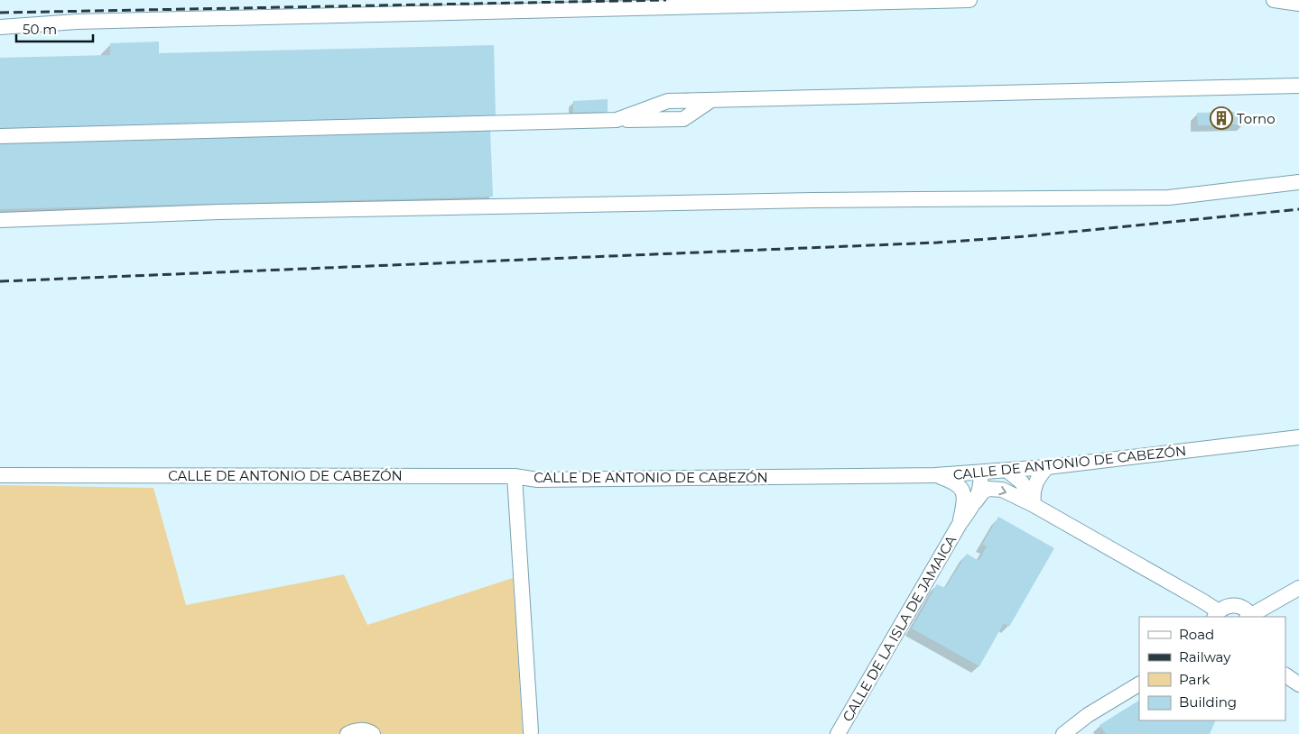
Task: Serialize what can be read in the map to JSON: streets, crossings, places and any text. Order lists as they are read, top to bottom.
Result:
{
  "streets": {
    "street": ["CALLE DE ANTONIO DE CABEZÓN", "CALLE DE LA ISLA DE JAMAICA"]
  },
  "crossings": [
    ["CALLE DE ANTONIO DE CABEZÓN", "CALLE DE LA ISLA DE JAMAICA"]
  ],
  "places": {
    "building": ["Torno"]
  },
  "legend": [
    "Road",
    "Railway",
    "Park",
    "Building"
  ],
  "scale_bar": "50 m"
}
